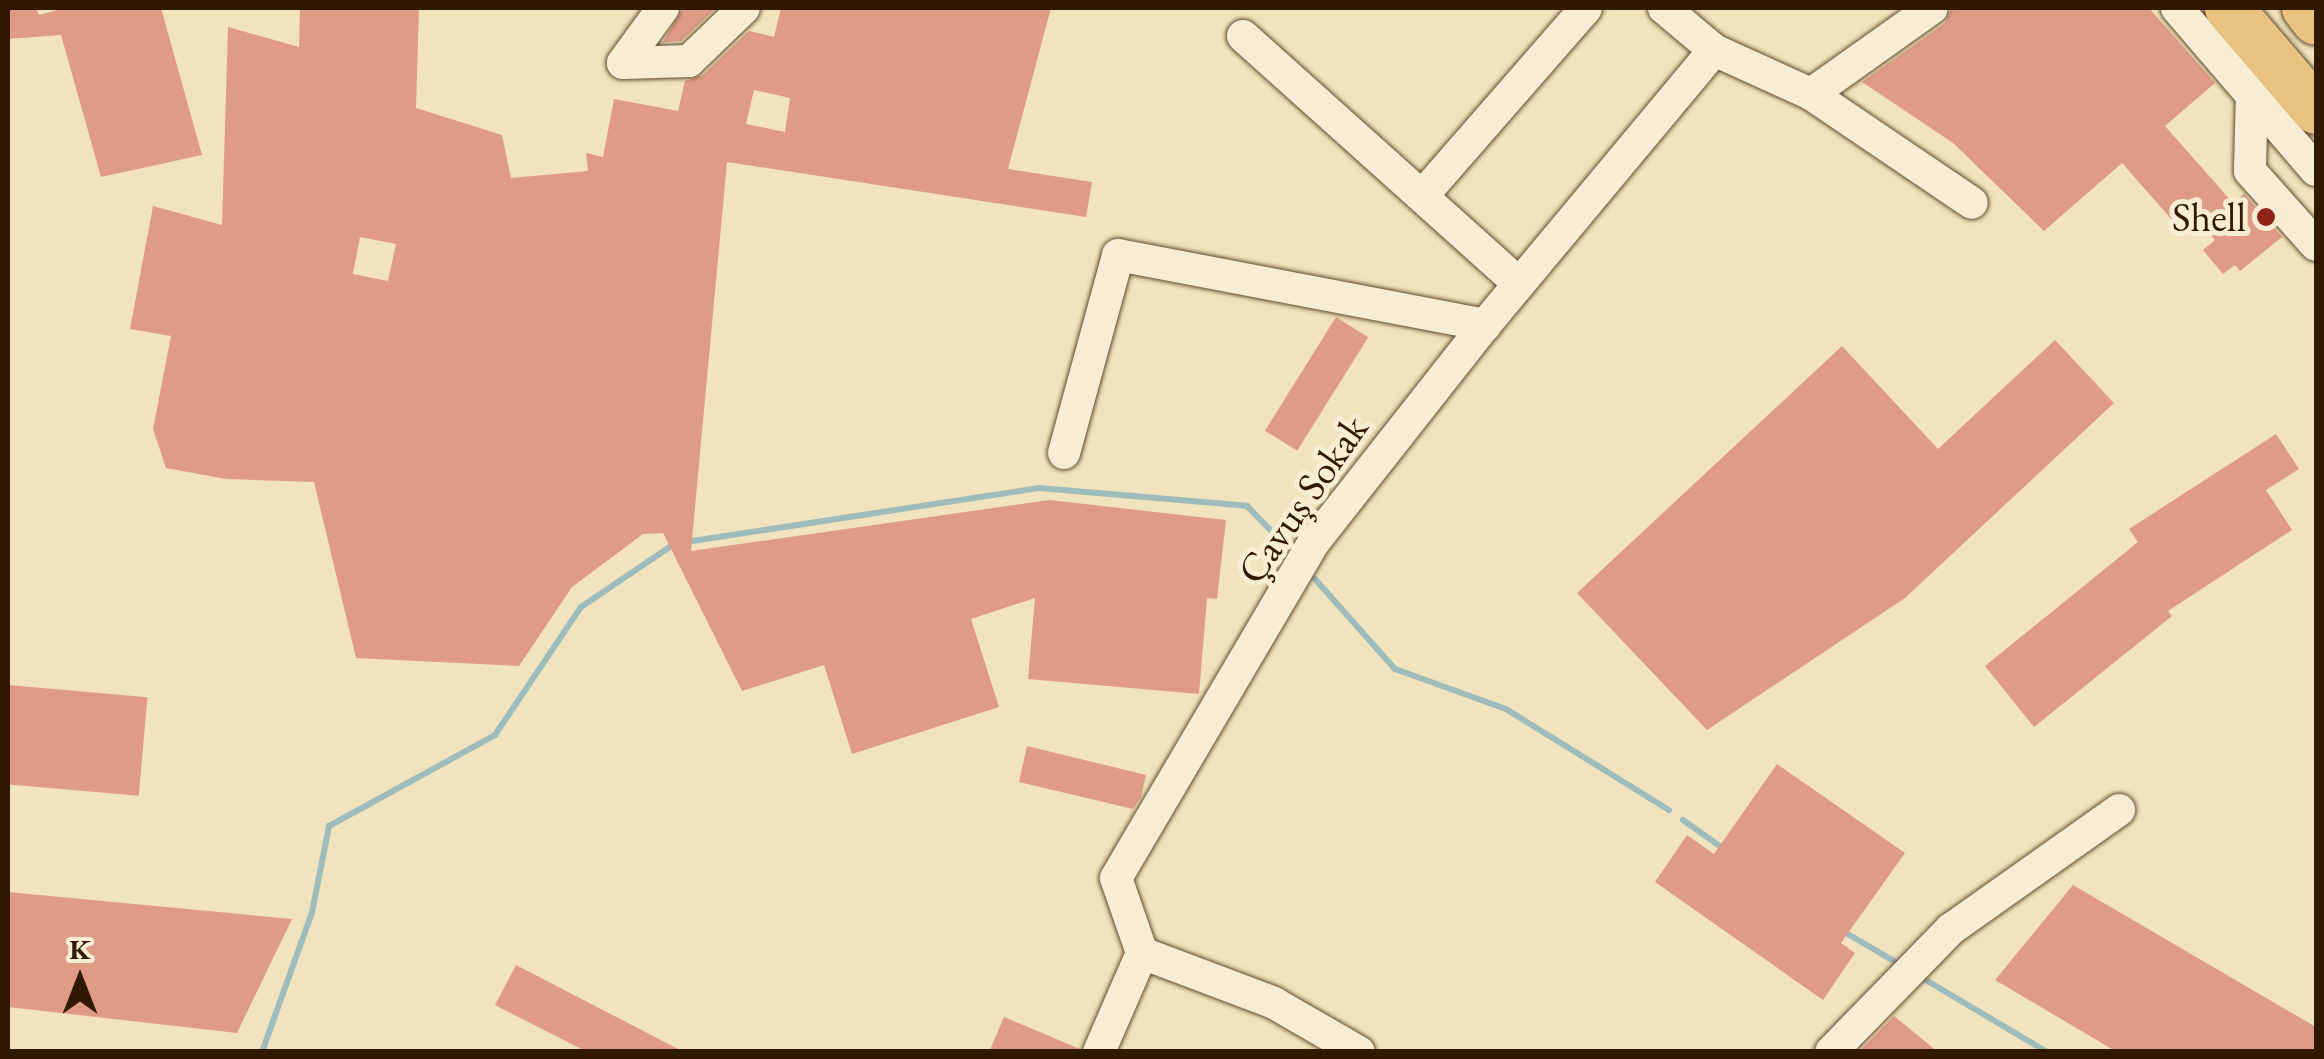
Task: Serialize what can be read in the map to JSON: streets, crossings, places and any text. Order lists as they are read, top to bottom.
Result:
{
  "streets": {
    "street": ["Çavuş Sokak"]
  },
  "places": ["Shell"],
  "north": "top"
}
